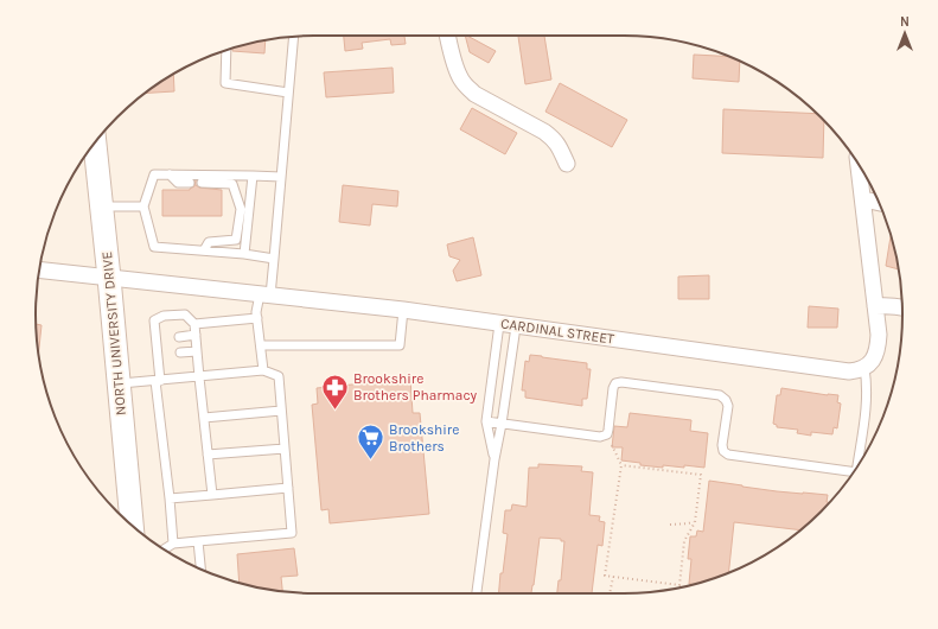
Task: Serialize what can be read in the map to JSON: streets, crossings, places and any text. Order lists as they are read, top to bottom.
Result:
{
  "streets": {
    "main road": ["NORTH UNIVERSITY DRIVE"],
    "street": ["CARDINAL STREET"]
  },
  "crossings": [
    ["CARDINAL STREET", "NORTH UNIVERSITY DRIVE"]
  ],
  "places": {
    "pharmacy": ["Brookshire Brothers Pharmacy"],
    "supermarket": ["Brookshire Brothers"]
  },
  "north": "top"
}
